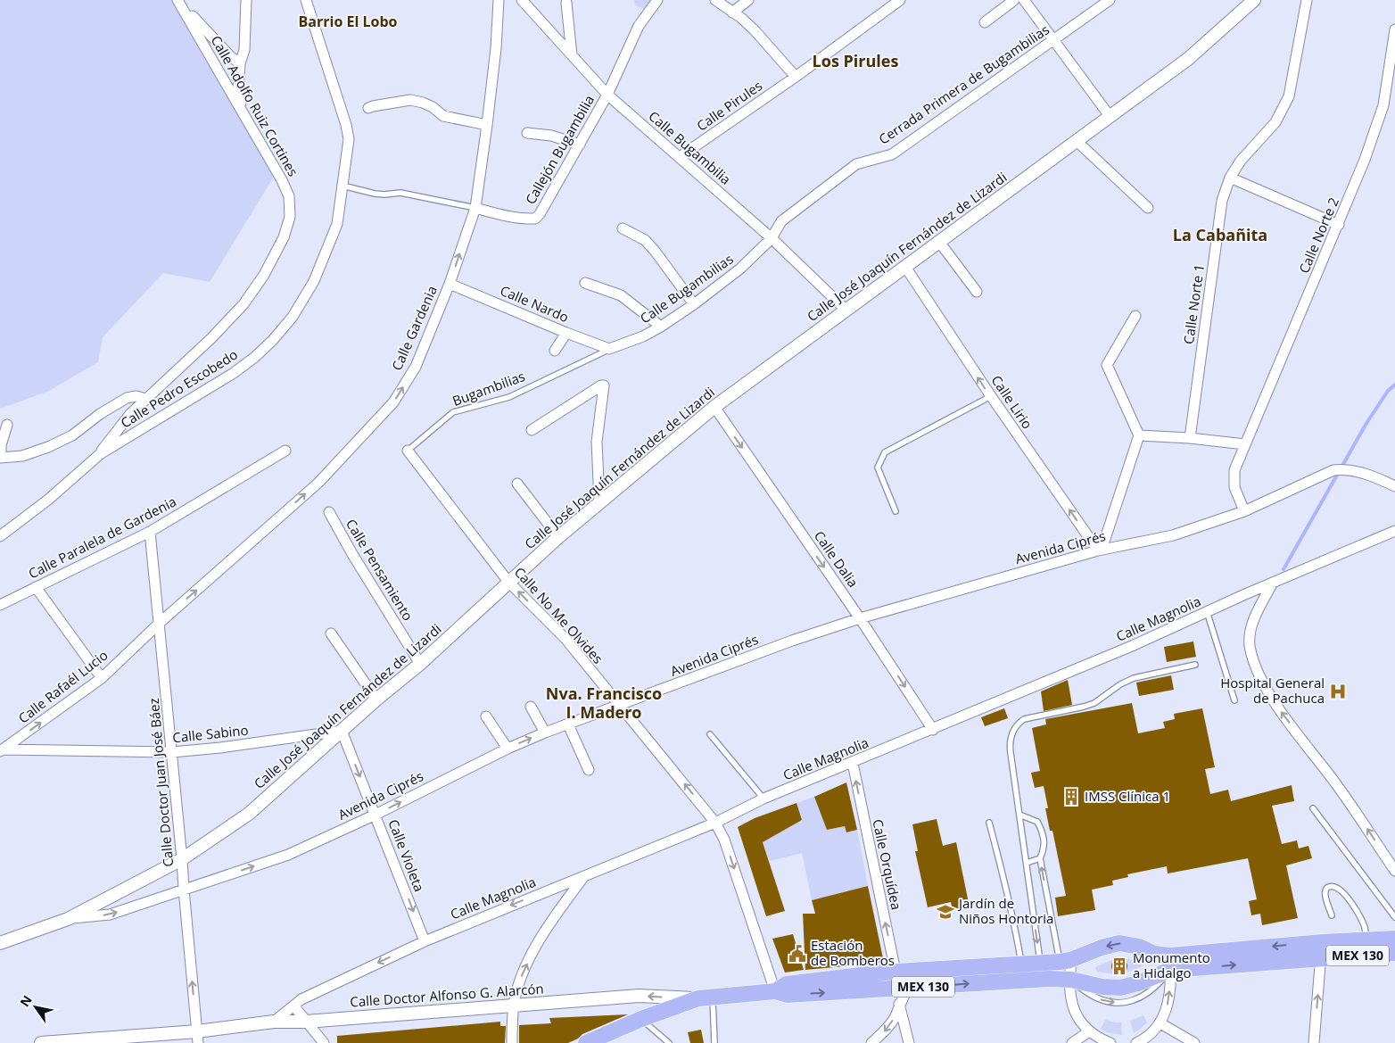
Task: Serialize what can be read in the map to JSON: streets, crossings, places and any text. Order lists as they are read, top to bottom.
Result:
{
  "streets": {
    "main road": ["MEX 130"],
    "street": [
      "Cerrada Primera de Bugambilias",
      "Calle Adolfo Ruiz Cortines",
      "Calle Pirules",
      "Calle Bugambilia",
      "Callejón Bugambilia",
      "Calle Norte 2",
      "Calle José Joaquín Fernández de Lizardi",
      "Calle Bugambilias",
      "Calle Nardo",
      "Calle Norte 1",
      "Calle Gardenia",
      "Calle Pedro Escobedo",
      "Calle Lirio",
      "Calle Paralela de Gardenia",
      "Avenida Ciprés",
      "Calle Dalia",
      "Calle Pensamiento",
      "Calle No Me Olvides",
      "Calle Magnolia",
      "Calle Rafaél Lucio",
      "Calle Sabino",
      "Calle Doctor Juan José Báez",
      "Calle Violeta",
      "Calle Orquídea",
      "Calle Doctor Alfonso G. Alarcón"
    ],
    "lane": ["Bugambilias"]
  },
  "crossings": [
    ["Cerrada Primera de Bugambilias", "Calle Bugambilia"],
    ["Cerrada Primera de Bugambilias", "Calle Bugambilias"],
    ["Calle Adolfo Ruiz Cortines", "Calle Pedro Escobedo"],
    ["Calle Pirules", "Calle Bugambilia"],
    ["Calle Bugambilia", "Callejón Bugambilia"],
    ["Calle Bugambilia", "Calle José Joaquín Fernández de Lizardi"],
    ["Calle Bugambilia", "Calle Bugambilias"],
    ["Callejón Bugambilia", "Calle Gardenia"],
    ["Calle Norte 2", "Avenida Ciprés"],
    ["Calle José Joaquín Fernández de Lizardi", "Calle Lirio"],
    ["Calle José Joaquín Fernández de Lizardi", "Avenida Ciprés"],
    ["Calle José Joaquín Fernández de Lizardi", "Calle Dalia"],
    ["Calle José Joaquín Fernández de Lizardi", "Calle Pensamiento"],
    ["Calle José Joaquín Fernández de Lizardi", "Calle No Me Olvides"],
    ["Calle José Joaquín Fernández de Lizardi", "Calle Sabino"],
    ["Calle José Joaquín Fernández de Lizardi", "Calle Doctor Juan José Báez"],
    ["Calle José Joaquín Fernández de Lizardi", "Calle Violeta"],
    ["Calle Bugambilias", "Calle Nardo"],
    ["Calle Bugambilias", "Bugambilias"],
    ["Calle Nardo", "Calle Gardenia"],
    ["Calle Nardo", "Bugambilias"],
    ["Calle Gardenia", "Calle Rafaél Lucio"],
    ["Calle Gardenia", "Calle Doctor Juan José Báez"],
    ["Bugambilias", "Calle No Me Olvides"],
    ["Calle Lirio", "Avenida Ciprés"],
    ["Calle Paralela de Gardenia", "Calle Doctor Juan José Báez"],
    ["Avenida Ciprés", "Calle Dalia"],
    ["Avenida Ciprés", "Calle No Me Olvides"],
    ["Avenida Ciprés", "Calle Doctor Juan José Báez"],
    ["Avenida Ciprés", "Calle Violeta"],
    ["Calle Dalia", "Calle Magnolia"],
    ["Calle No Me Olvides", "Calle Magnolia"],
    ["Calle No Me Olvides", "MEX 130"],
    ["Calle Magnolia", "Calle Violeta"],
    ["Calle Magnolia", "Calle Orquídea"],
    ["Calle Magnolia", "Calle Doctor Alfonso G. Alarcón"],
    ["Calle Rafaél Lucio", "Calle Sabino"],
    ["Calle Rafaél Lucio", "Calle Doctor Juan José Báez"],
    ["Calle Sabino", "Calle Doctor Juan José Báez"],
    ["Calle Sabino", "Calle Violeta"],
    ["Calle Doctor Juan José Báez", "Calle Doctor Alfonso G. Alarcón"],
    ["Calle Orquídea", "MEX 130"],
    ["MEX 130", "Calle Doctor Alfonso G. Alarcón"]
  ],
  "one_way": [
    "Calle Gardenia",
    "Calle Lirio",
    "Avenida Ciprés",
    "Calle Dalia",
    "Calle Rafaél Lucio",
    "Calle Violeta",
    "Calle Orquídea"
  ],
  "districts": [
    "Barrio El Lobo",
    "Los Pirules",
    "La Cabañita",
    "Nva. Francisco I. Madero"
  ],
  "places": {
    "hospital": ["Hospital General de Pachuca"],
    "building": ["IMSS Clínica 1", "Monumento a Hidalgo"],
    "school or university": ["Jardín de Niños Hontoria"],
    "public building": ["Estación de Bomberos"]
  },
  "north": "top left"
}
